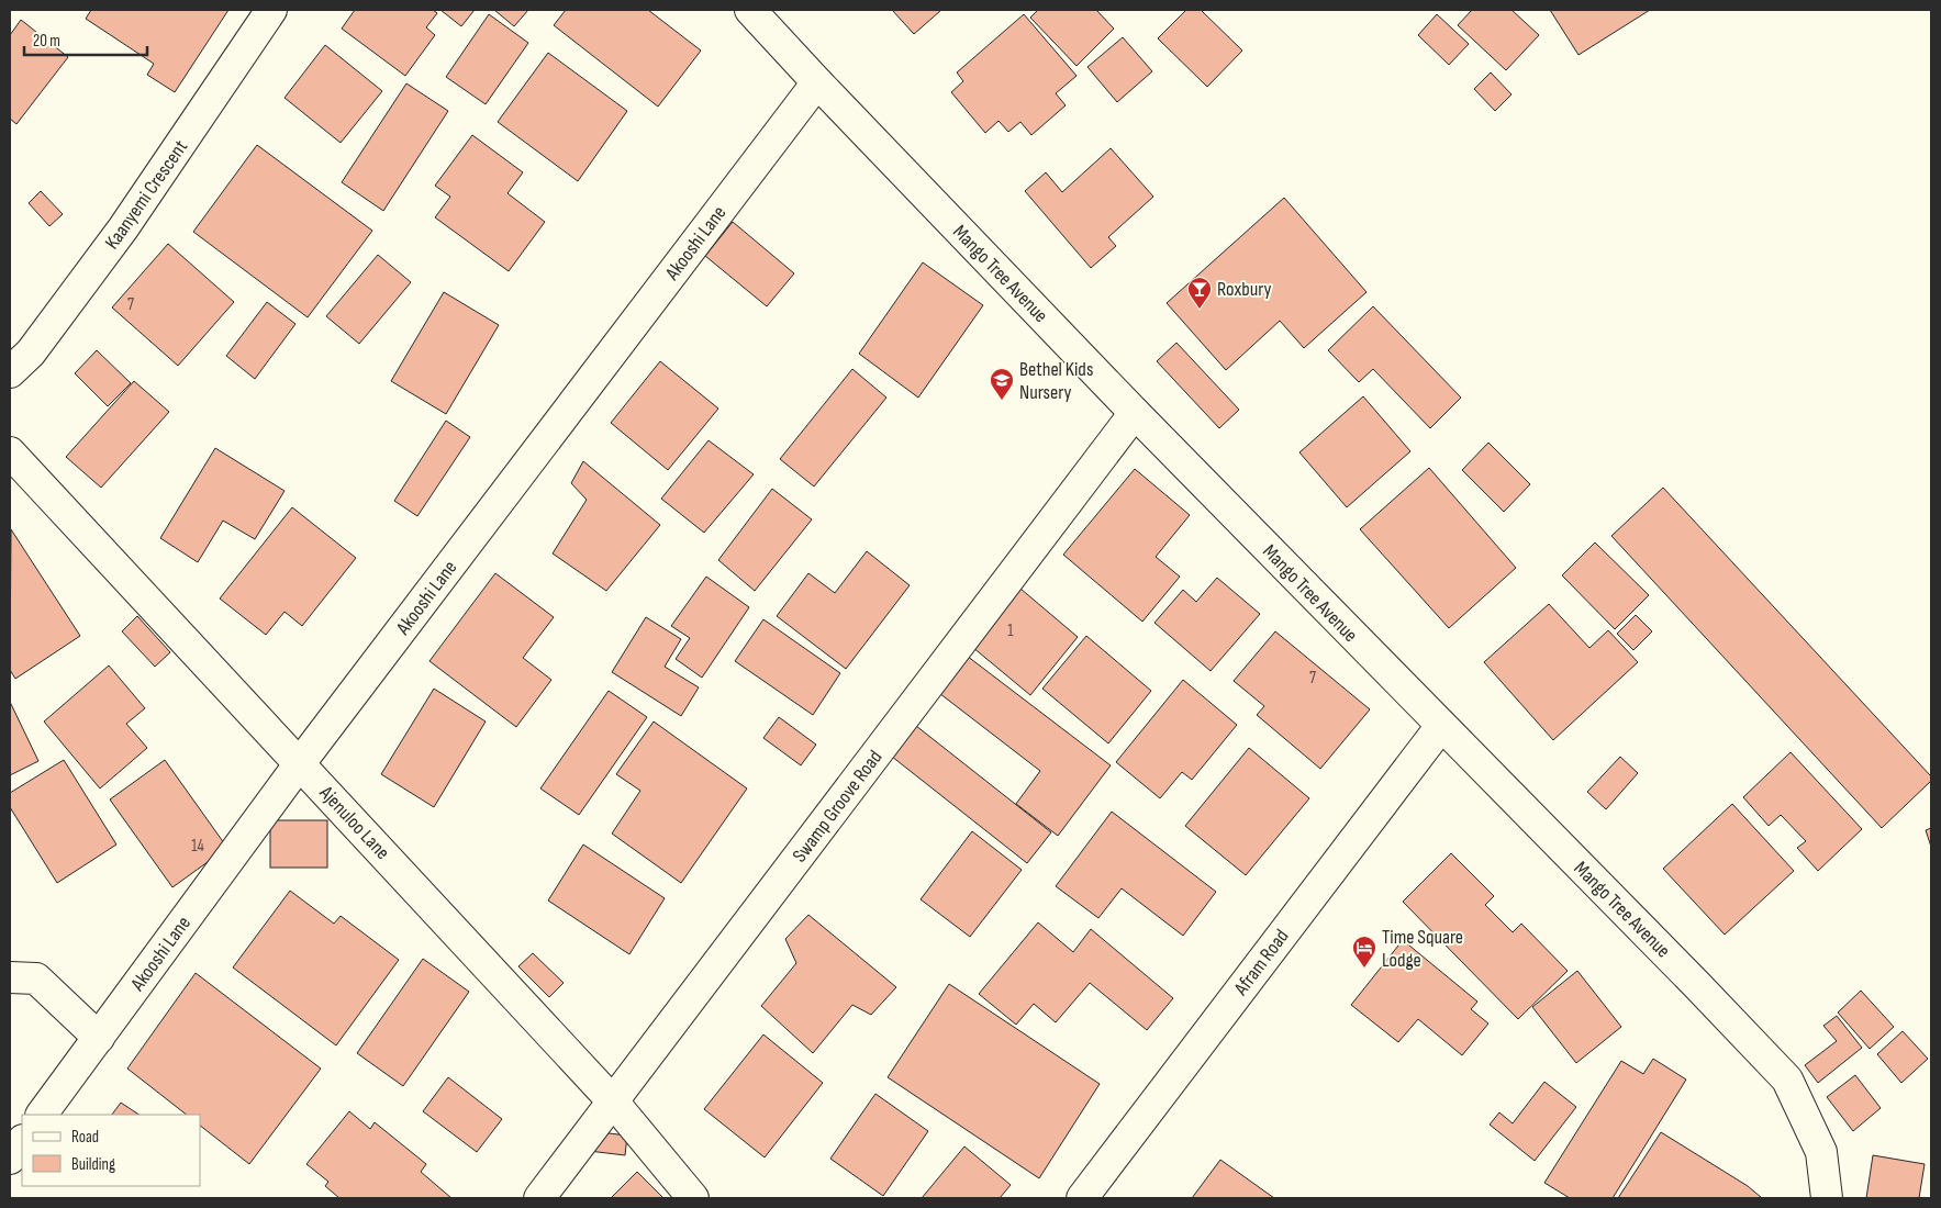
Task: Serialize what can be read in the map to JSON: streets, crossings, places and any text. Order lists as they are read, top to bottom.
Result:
{
  "streets": {
    "street": [
      "Kaanyemi Crescent",
      "Akooshi Lane",
      "Mango Tree Avenue",
      "Swamp Groove Road",
      "Ajenuloo Lane",
      "Afram Road"
    ]
  },
  "crossings": [
    ["Akooshi Lane", "Mango Tree Avenue"],
    ["Akooshi Lane", "Ajenuloo Lane"],
    ["Mango Tree Avenue", "Swamp Groove Road"],
    ["Mango Tree Avenue", "Afram Road"],
    ["Swamp Groove Road", "Ajenuloo Lane"]
  ],
  "places": {
    "bar": ["Roxbury"],
    "school or university": ["Bethel Kids Nursery"],
    "hotel": ["Time Square Lodge"]
  },
  "house_numbers": [
    "7",
    "1",
    "7",
    "14"
  ],
  "legend": ["Road", "Building"],
  "scale_bar": "20 m"
}
